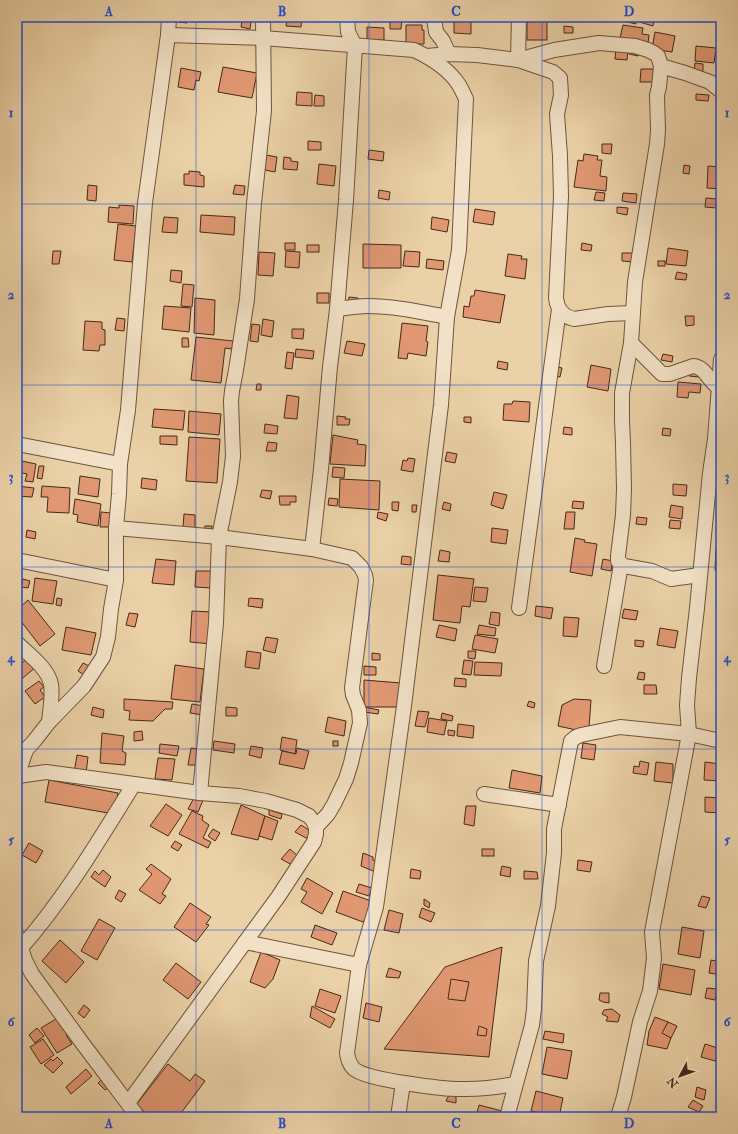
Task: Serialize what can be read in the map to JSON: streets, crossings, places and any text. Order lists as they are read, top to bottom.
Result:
{
  "north": "bottom left",
  "grid": {
    "columns": [
      "A",
      "B",
      "C",
      "D"
    ],
    "rows": [
      "1",
      "2",
      "3",
      "4",
      "5",
      "6"
    ]
  }
}
